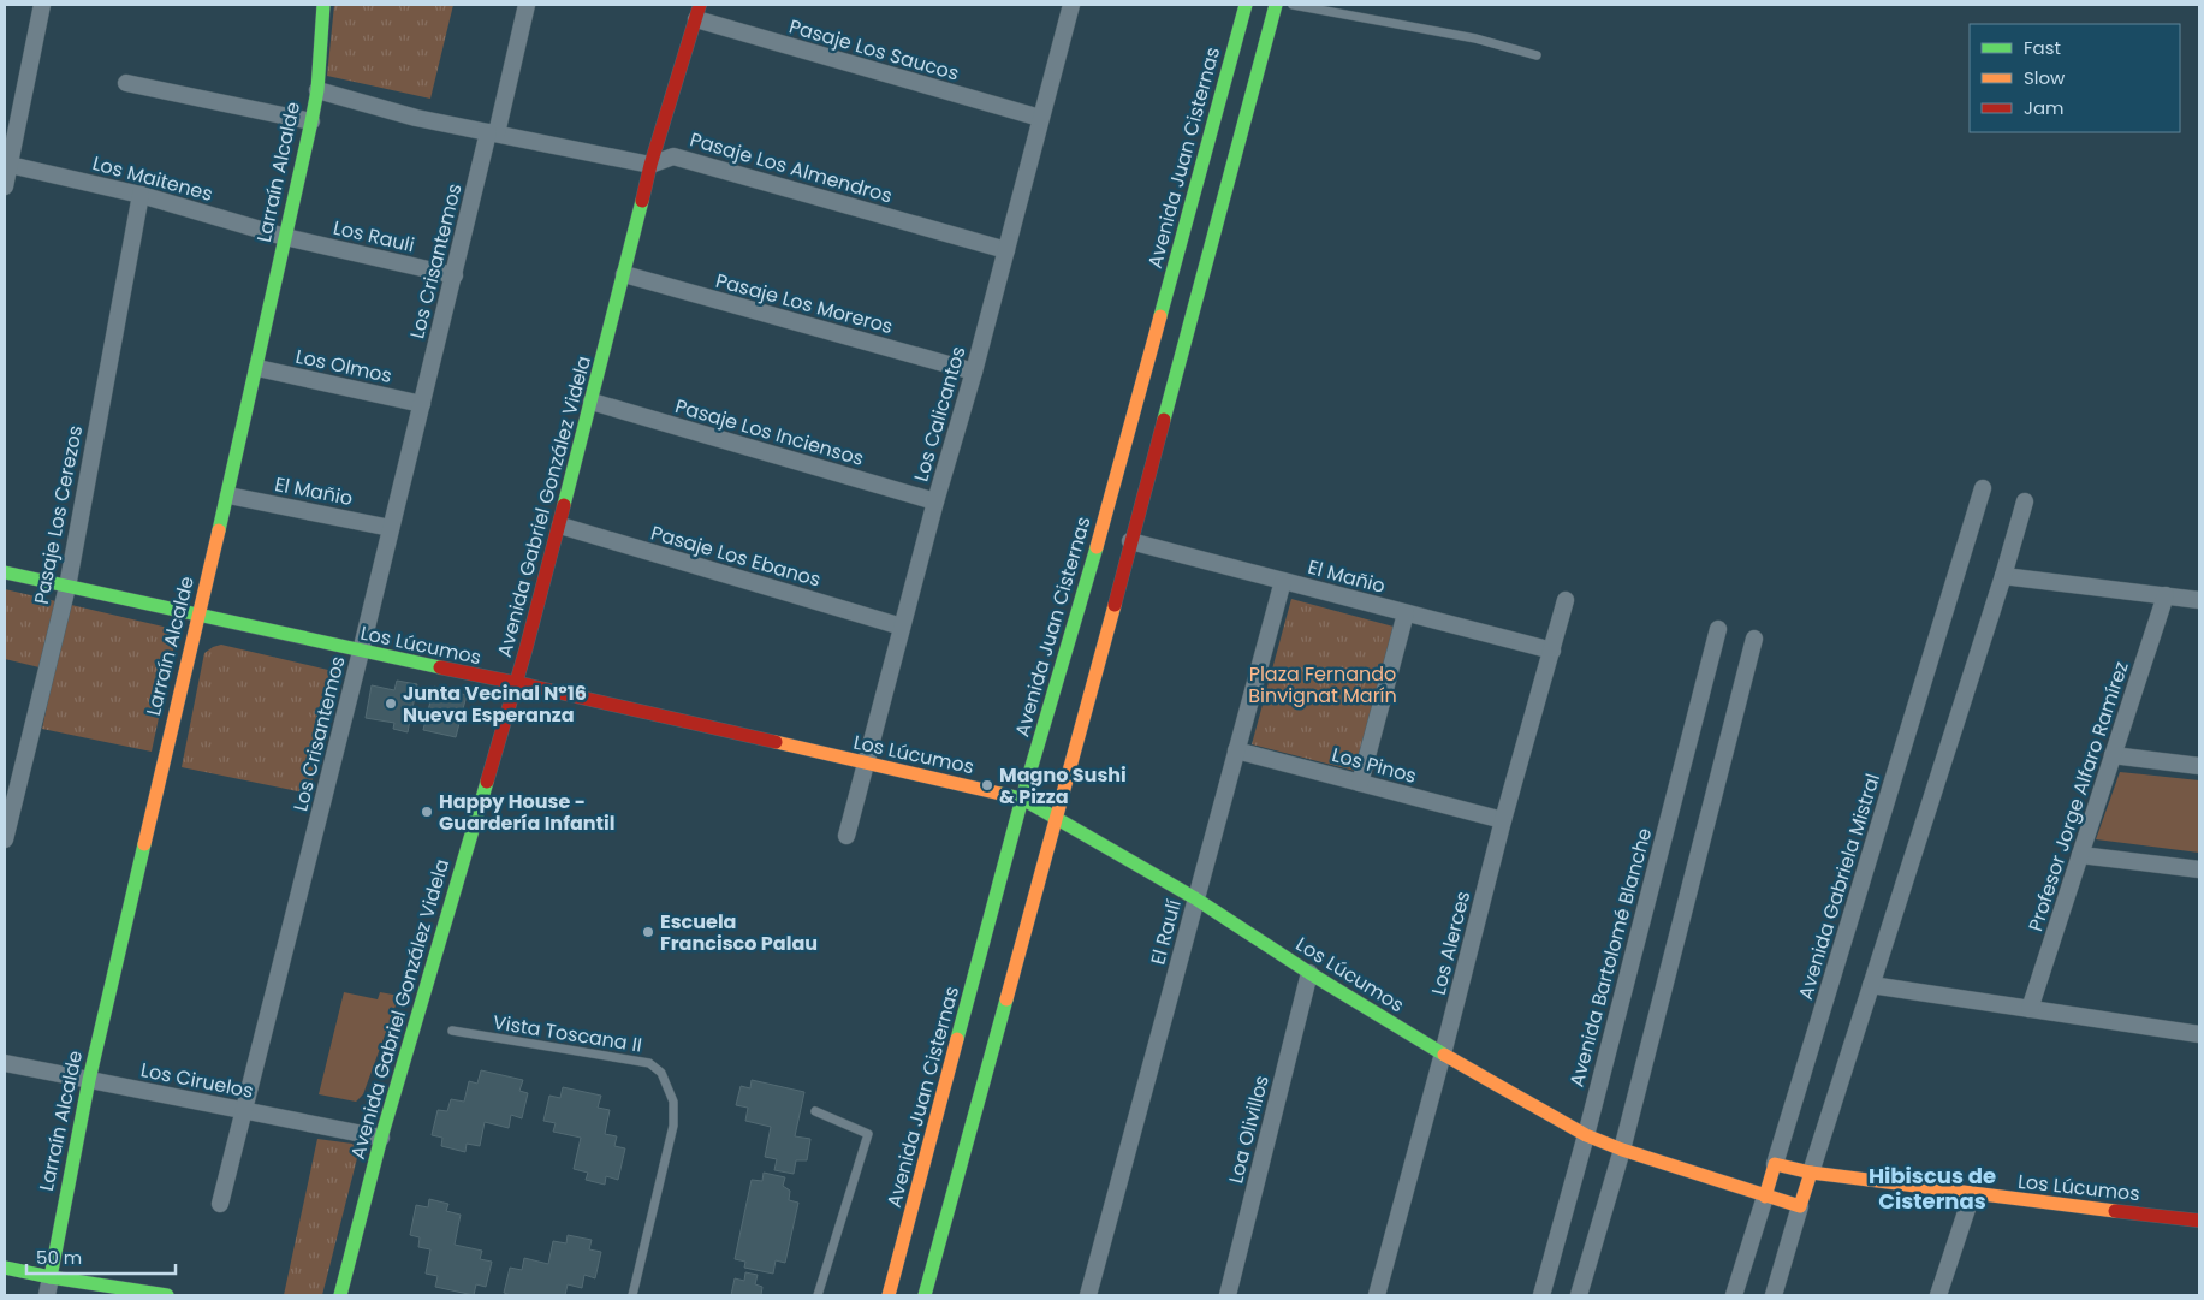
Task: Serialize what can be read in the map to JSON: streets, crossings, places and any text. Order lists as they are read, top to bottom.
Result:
{
  "streets": {
    "street": [
      "Pasaje Los Saucos",
      "Avenida Juan Cisternas",
      "Pasaje Los Almendros",
      "Larraín Alcalde",
      "Los Maitenes",
      "Los Rauli",
      "Los Crisantemos",
      "Pasaje Los Moreros",
      "Los Olmos",
      "Los Calicantos",
      "Pasaje Los Inciensos",
      "El Mañio",
      "Avenida Gabriel González Videla",
      "Pasaje Los Cerezos",
      "Pasaje Los Ebanos",
      "Los Lúcumos",
      "Los Pinos",
      "Profesor Jorge Alfaro Ramírez",
      "Avenida Gabriela Mistral",
      "El Raulí",
      "Los Alerces",
      "Avenida Bartolomé Blanche",
      "Los Ciruelos",
      "Loa Olivillos"
    ],
    "lane": ["Vista Toscana II"]
  },
  "crossings": [
    ["Pasaje Los Saucos", "Los Calicantos"],
    ["Pasaje Los Saucos", "Avenida Gabriel González Videla"],
    ["Avenida Juan Cisternas", "Los Lúcumos"],
    ["Pasaje Los Almendros", "Larraín Alcalde"],
    ["Pasaje Los Almendros", "Los Crisantemos"],
    ["Pasaje Los Almendros", "Los Calicantos"],
    ["Pasaje Los Almendros", "Avenida Gabriel González Videla"],
    ["Larraín Alcalde", "Los Maitenes"],
    ["Larraín Alcalde", "Los Rauli"],
    ["Larraín Alcalde", "Los Olmos"],
    ["Larraín Alcalde", "El Mañio"],
    ["Larraín Alcalde", "Los Lúcumos"],
    ["Larraín Alcalde", "Los Ciruelos"],
    ["Los Maitenes", "Los Rauli"],
    ["Los Maitenes", "Pasaje Los Cerezos"],
    ["Los Rauli", "Los Crisantemos"],
    ["Los Crisantemos", "Los Olmos"],
    ["Los Crisantemos", "El Mañio"],
    ["Los Crisantemos", "Los Lúcumos"],
    ["Los Crisantemos", "Los Ciruelos"],
    ["Pasaje Los Moreros", "Los Calicantos"],
    ["Pasaje Los Moreros", "Avenida Gabriel González Videla"],
    ["Los Calicantos", "Pasaje Los Inciensos"],
    ["Los Calicantos", "Pasaje Los Ebanos"],
    ["Los Calicantos", "Los Lúcumos"],
    ["Pasaje Los Inciensos", "Avenida Gabriel González Videla"],
    ["El Mañio", "El Raulí"],
    ["El Mañio", "Los Alerces"],
    ["Avenida Gabriel González Videla", "Pasaje Los Ebanos"],
    ["Avenida Gabriel González Videla", "Los Lúcumos"],
    ["Avenida Gabriel González Videla", "Los Ciruelos"],
    ["Pasaje Los Cerezos", "Los Lúcumos"],
    ["Los Lúcumos", "Avenida Gabriela Mistral"],
    ["Los Lúcumos", "El Raulí"],
    ["Los Lúcumos", "Los Alerces"],
    ["Los Lúcumos", "Avenida Bartolomé Blanche"],
    ["Los Lúcumos", "Loa Olivillos"],
    ["Los Pinos", "El Raulí"],
    ["Los Pinos", "Los Alerces"]
  ],
  "districts": ["Hibiscus de Cisternas"],
  "parks": ["Plaza Fernando Binvignat Marín"],
  "places": [
    "Junta Vecinal N°16 Nueva Esperanza",
    "Magno Sushi & Pizza",
    "Happy House - Guardería Infantil",
    "Escuela Francisco Palau"
  ],
  "legend": ["Fast", "Slow", "Jam"],
  "scale_bar": "50 m"
}
